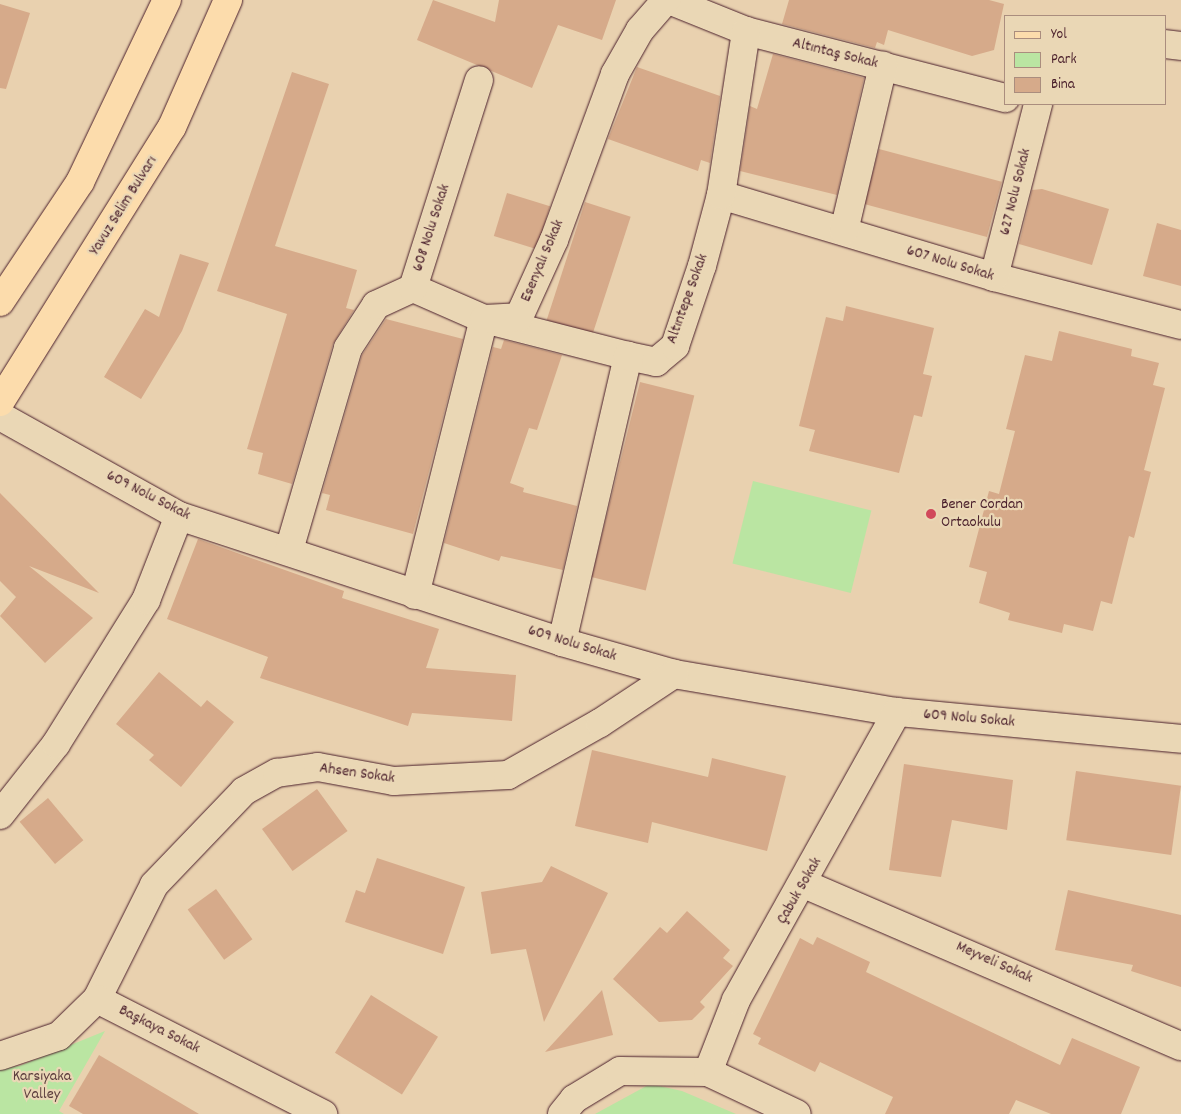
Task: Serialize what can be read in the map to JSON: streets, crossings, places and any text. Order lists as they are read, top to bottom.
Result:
{
  "streets": {
    "main road": ["Yavuz Selim Bulvarı"],
    "street": [
      "Altıntaş Sokak",
      "627 Nolu Sokak",
      "608 Nolu Sokak",
      "Esenyalı Sokak",
      "607 Nolu Sokak",
      "Altıntepe Sokak",
      "609 Nolu Sokak",
      "Ahsen Sokak",
      "Çabuk Sokak",
      "Meyveli Sokak",
      "Başkaya Sokak"
    ]
  },
  "crossings": [
    ["Altıntaş Sokak", "Esenyalı Sokak"],
    ["Altıntaş Sokak", "Altıntepe Sokak"],
    ["627 Nolu Sokak", "607 Nolu Sokak"],
    ["608 Nolu Sokak", "609 Nolu Sokak"],
    ["607 Nolu Sokak", "Altıntepe Sokak"],
    ["609 Nolu Sokak", "Ahsen Sokak"],
    ["609 Nolu Sokak", "Çabuk Sokak"],
    ["Ahsen Sokak", "Başkaya Sokak"],
    ["Çabuk Sokak", "Meyveli Sokak"]
  ],
  "parks": ["Karsiyaka Valley"],
  "places": ["Bener Cordan Ortaokulu"],
  "legend": ["Yol", "Park", "Bina"]
}
